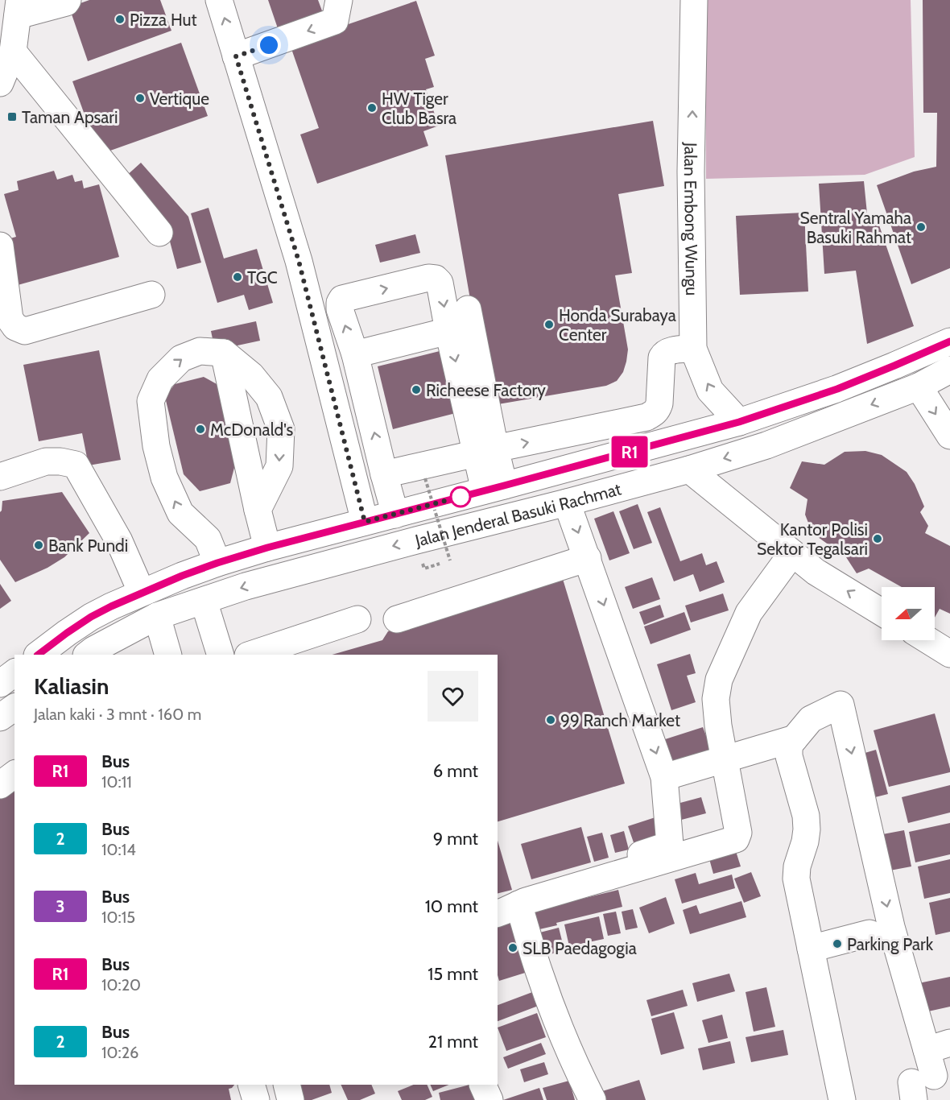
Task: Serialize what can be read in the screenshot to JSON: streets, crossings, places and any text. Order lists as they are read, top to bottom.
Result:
{
  "streets": {
    "street": ["Jalan Embong Wungu", "Jalan Jenderal Basuki Rachmat"]
  },
  "crossings": [
    ["Jalan Embong Wungu", "Jalan Jenderal Basuki Rachmat"]
  ],
  "places": {
    "other": [
      "Pizza Hut",
      "Vertique",
      "HW Tiger Club Basra",
      "Sentral Yamaha Basuki Rahmat",
      "TGC",
      "Honda Surabaya Center",
      "Richeese Factory",
      "McDonald's",
      "Kantor Polisi Sektor Tegalsari",
      "Bank Pundi",
      "99 Ranch Market",
      "Parking Park",
      "SLB Paedagogia"
    ],
    "transit": ["Taman Apsari"]
  },
  "lines": ["bus line R1"],
  "north": "left",
  "page": {
    "on_map": "R1",
    "heading": ["Kaliasin", "Jalan kaki · 3 mnt · 160 m"],
    "list": [
      {
        "mark": "R1",
        "name": "Bus",
        "note": "10:11",
        "value": "6 mnt"
      },
      {
        "mark": "2",
        "name": "Bus",
        "note": "10:14",
        "value": "9 mnt"
      },
      {
        "mark": "3",
        "name": "Bus",
        "note": "10:15",
        "value": "10 mnt"
      },
      {
        "mark": "R1",
        "name": "Bus",
        "note": "10:20",
        "value": "15 mnt"
      },
      {
        "mark": "2",
        "name": "Bus",
        "note": "10:26",
        "value": "21 mnt"
      }
    ]
  }
}
